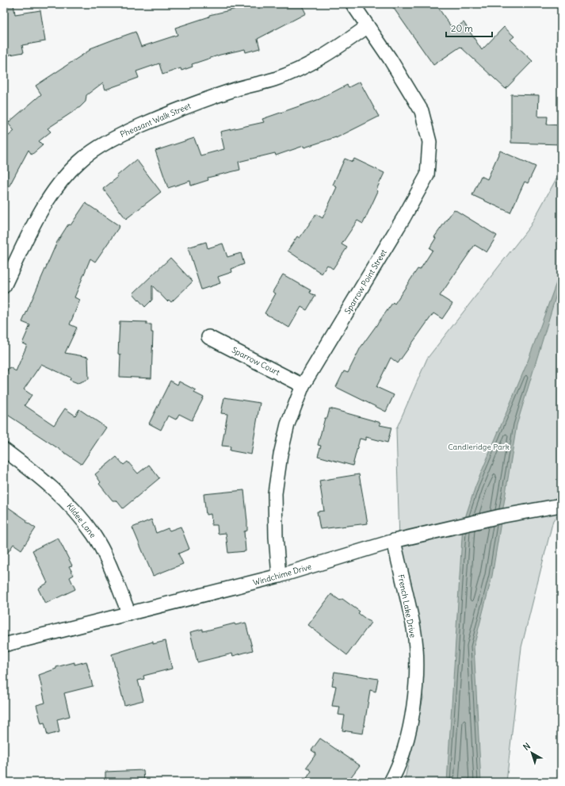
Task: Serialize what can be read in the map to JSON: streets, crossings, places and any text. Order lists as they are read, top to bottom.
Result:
{
  "streets": {
    "street": [
      "Pheasant Walk Street",
      "Sparrow Point Street",
      "Sparrow Court",
      "Kildee Lane",
      "Windchime Drive",
      "French Lake Drive"
    ]
  },
  "crossings": [
    ["Pheasant Walk Street", "Sparrow Point Street"],
    ["Sparrow Point Street", "Sparrow Court"],
    ["Sparrow Point Street", "Windchime Drive"],
    ["Kildee Lane", "Windchime Drive"],
    ["Windchime Drive", "French Lake Drive"]
  ],
  "parks": ["Candleridge Park"],
  "scale_bar": "20 m",
  "north": "top left"
}
